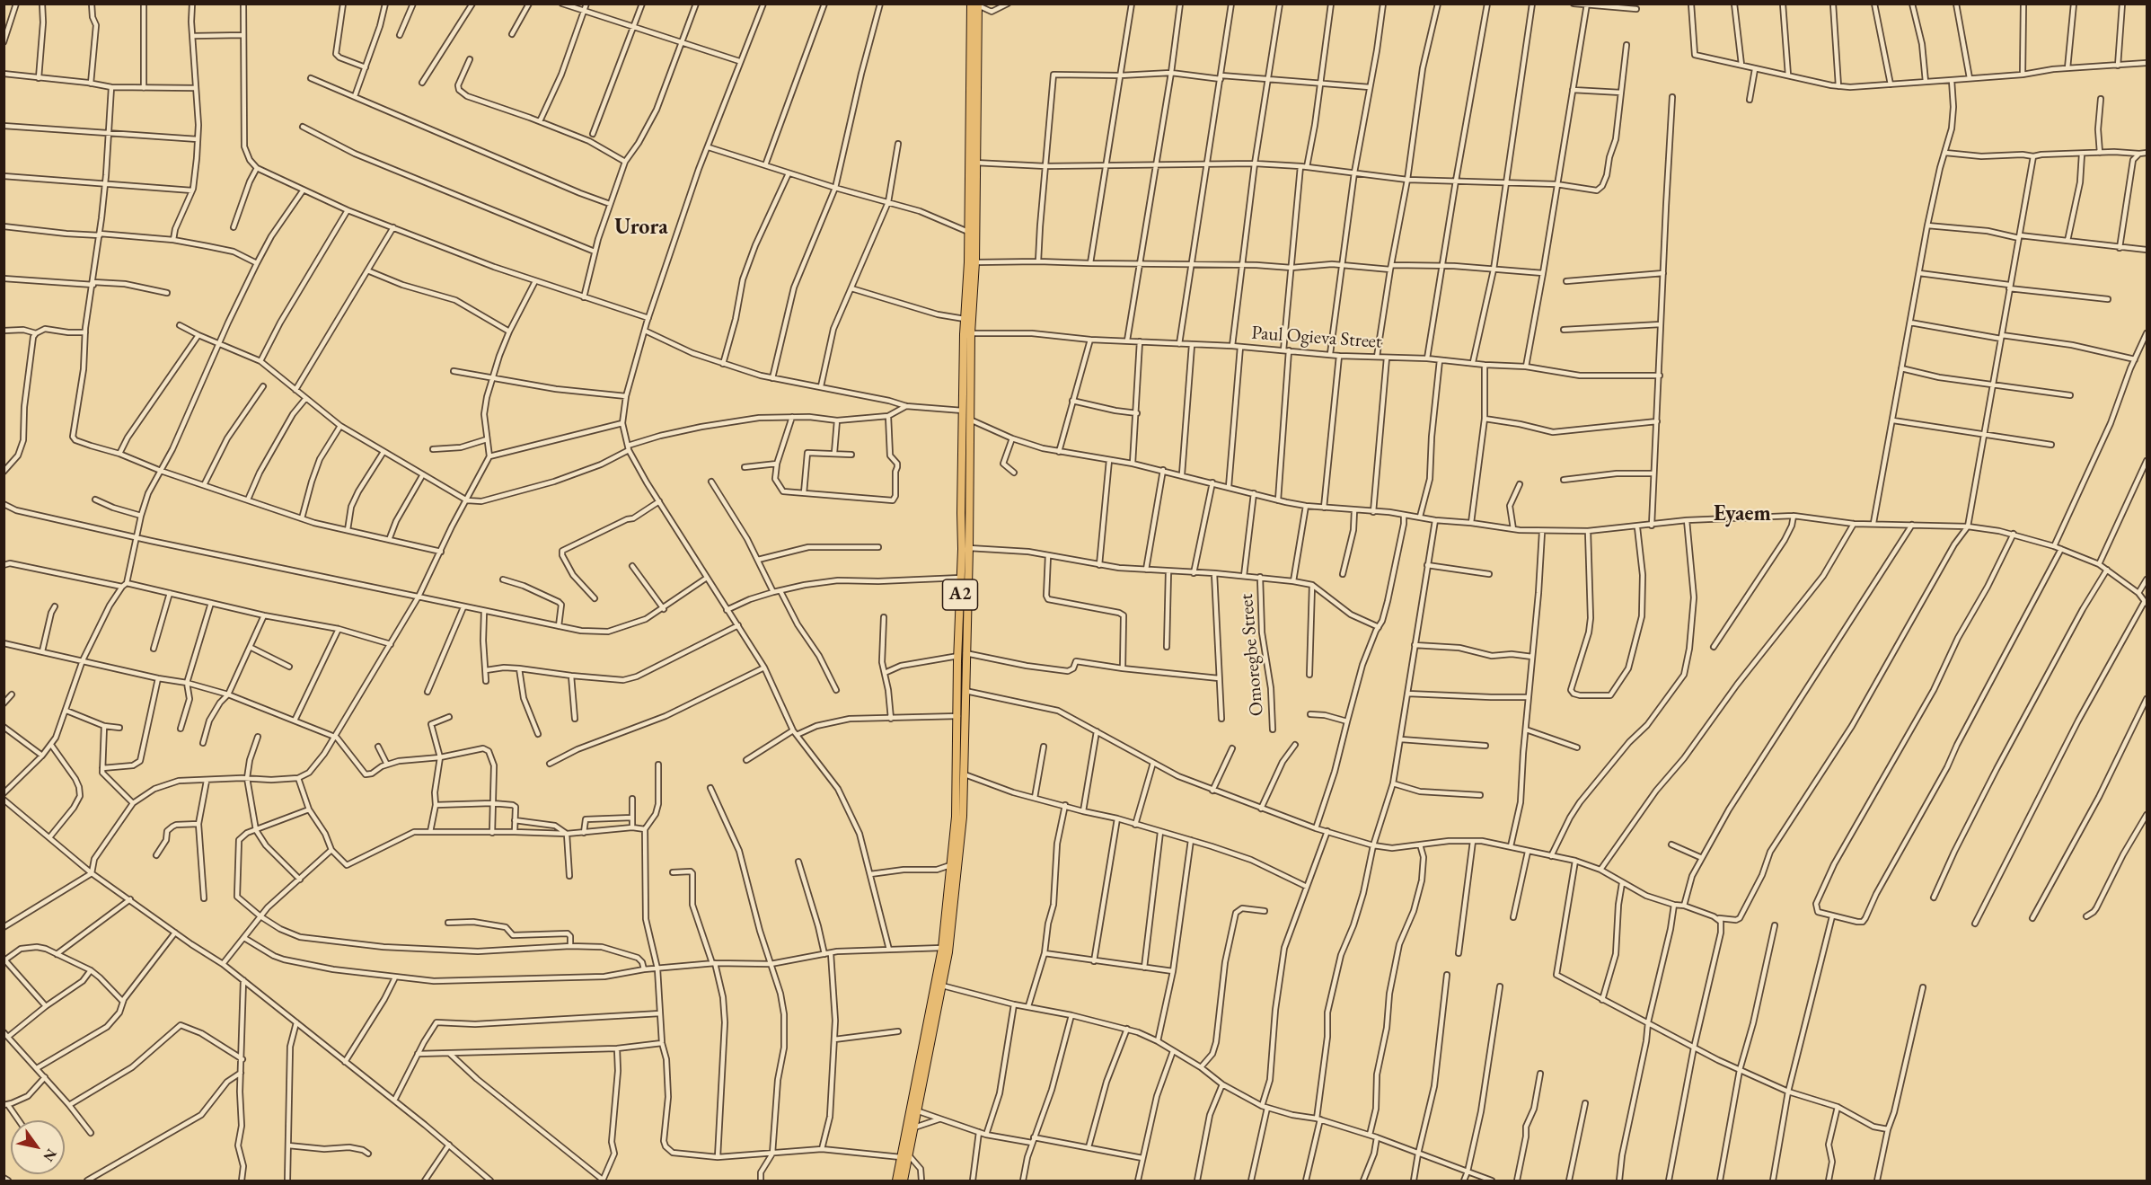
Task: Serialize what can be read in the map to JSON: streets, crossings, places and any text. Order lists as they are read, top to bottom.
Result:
{
  "streets": {
    "highway": ["A2"],
    "street": ["Paul Ogieva Street", "Omoregbe Street"]
  },
  "crossings": [
    ["Paul Ogieva Street", "A2"]
  ],
  "districts": ["Urora", "Eyaem"],
  "north": "bottom right"
}
